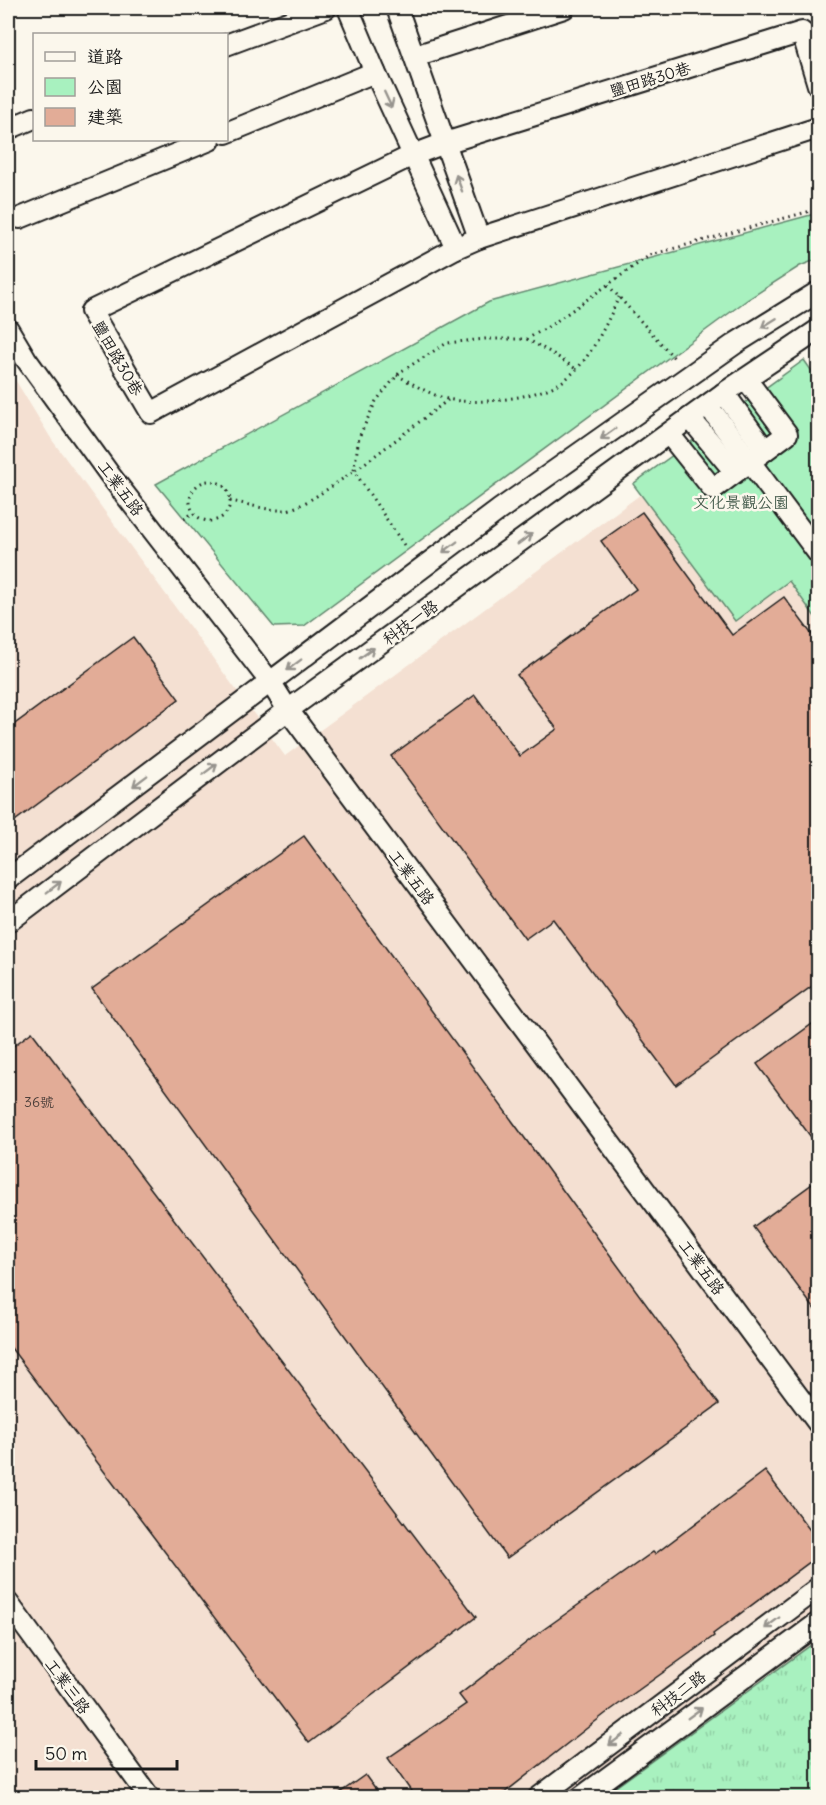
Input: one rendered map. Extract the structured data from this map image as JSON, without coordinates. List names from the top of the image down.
{
  "streets": {
    "street": [
      "鹽田路30巷",
      "工業五路",
      "科技一路",
      "工業三路",
      "科技二路"
    ]
  },
  "crossings": [
    ["工業五路", "科技一路"]
  ],
  "parks": ["文化景觀公園"],
  "house_numbers": ["36號"],
  "legend": ["道路", "公園", "建築"],
  "scale_bar": "50 m"
}
